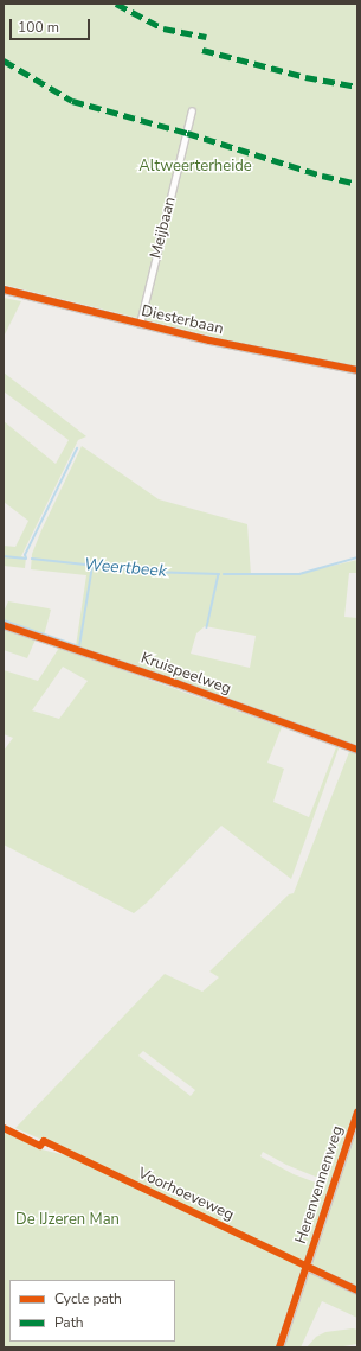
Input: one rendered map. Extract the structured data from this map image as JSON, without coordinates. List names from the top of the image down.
{
  "streets": {
    "street": [
      "Meijbaan",
      "Diesterbaan",
      "Kruispeelweg",
      "Herenvennenweg"
    ],
    "cycle path": ["Voorhoeveweg"]
  },
  "crossings": [
    ["Meijbaan", "Diesterbaan"]
  ],
  "water": ["Weertbeek"],
  "parks": ["Altweerterheide", "De IJzeren Man"],
  "legend": ["Cycle path", "Path"],
  "scale_bar": "100 m"
}
